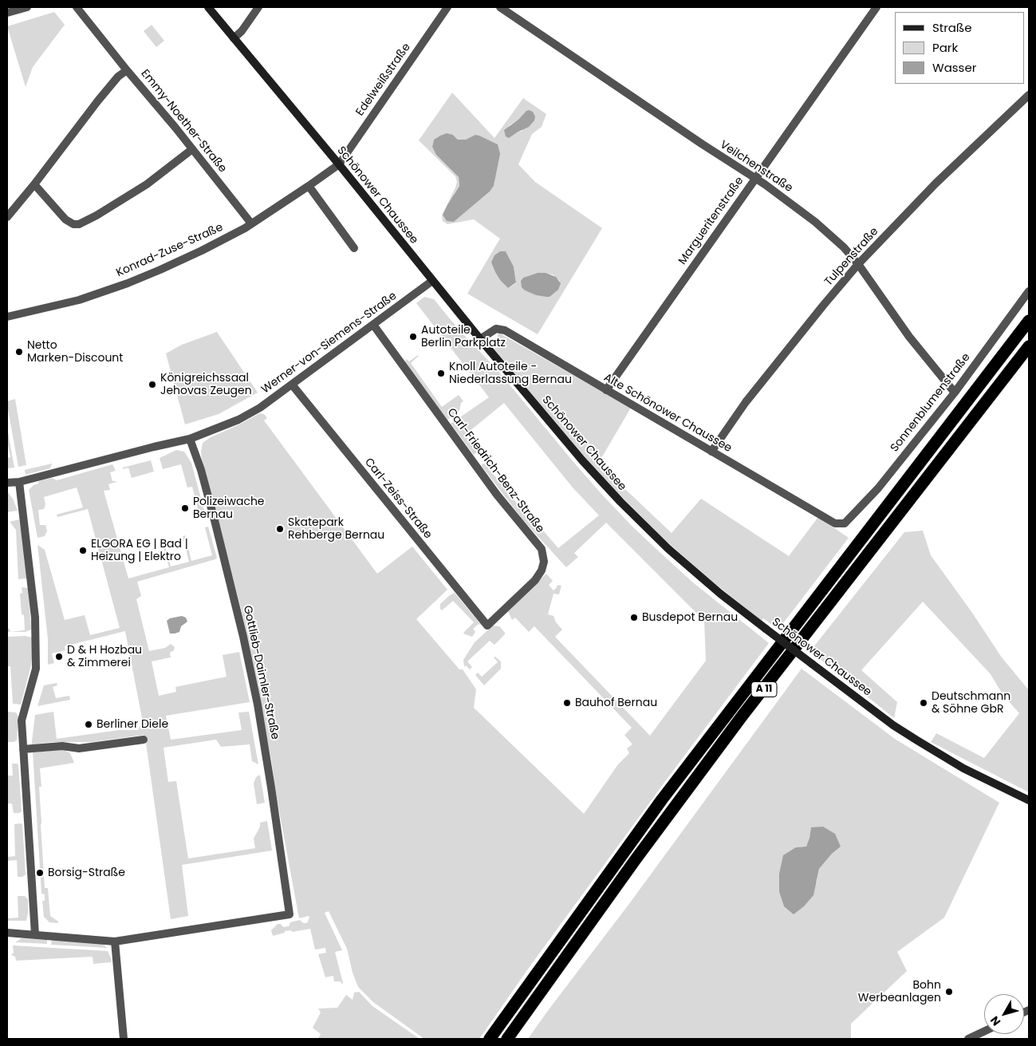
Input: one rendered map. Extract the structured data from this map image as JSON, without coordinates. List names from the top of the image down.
{
  "streets": {
    "highway": ["A 11"],
    "main road": ["Schönower Chaussee"],
    "street": [
      "Edelweißstraße",
      "Emmy-Noether-Straße",
      "Veilchenstraße",
      "Margueritenstraße",
      "Konrad-Zuse-Straße",
      "Tulpenstraße",
      "Werner-von-Siemens-Straße",
      "Sonnenblumenstraße",
      "Alte Schönower Chaussee",
      "Carl-Friedrich-Benz-Straße",
      "Carl-Zeiss-Straße",
      "Gottlieb-Daimler-Straße"
    ]
  },
  "crossings": [
    ["Edelweißstraße", "Schönower Chaussee"],
    ["Edelweißstraße", "Konrad-Zuse-Straße"],
    ["Emmy-Noether-Straße", "Konrad-Zuse-Straße"],
    ["Veilchenstraße", "Margueritenstraße"],
    ["Veilchenstraße", "Tulpenstraße"],
    ["Veilchenstraße", "Sonnenblumenstraße"],
    ["Schönower Chaussee", "Konrad-Zuse-Straße"],
    ["Schönower Chaussee", "Werner-von-Siemens-Straße"],
    ["Schönower Chaussee", "Alte Schönower Chaussee"],
    ["Margueritenstraße", "Alte Schönower Chaussee"],
    ["Tulpenstraße", "Alte Schönower Chaussee"],
    ["Werner-von-Siemens-Straße", "Carl-Friedrich-Benz-Straße"],
    ["Werner-von-Siemens-Straße", "Carl-Zeiss-Straße"],
    ["Werner-von-Siemens-Straße", "Gottlieb-Daimler-Straße"],
    ["Sonnenblumenstraße", "Alte Schönower Chaussee"],
    ["Carl-Friedrich-Benz-Straße", "Carl-Zeiss-Straße"]
  ],
  "places": [
    "Autoteile Berlin Parkplatz",
    "Netto Marken-Discount",
    "Knoll Autoteile - Niederlassung Bernau",
    "Königreichssaal Jehovas Zeugen",
    "Polizeiwache Bernau",
    "Skatepark Rehberge Bernau",
    "ELGORA EG | Bad | Heizung | Elektro",
    "Busdepot Bernau",
    "D & H Hozbau & Zimmerei",
    "Bauhof Bernau",
    "Deutschmann & Söhne GbR",
    "Berliner Diele",
    "Borsig-Straße",
    "Bohn Werbeanlagen"
  ],
  "legend": ["Straße", "Park", "Wasser"],
  "north": "bottom left"
}
